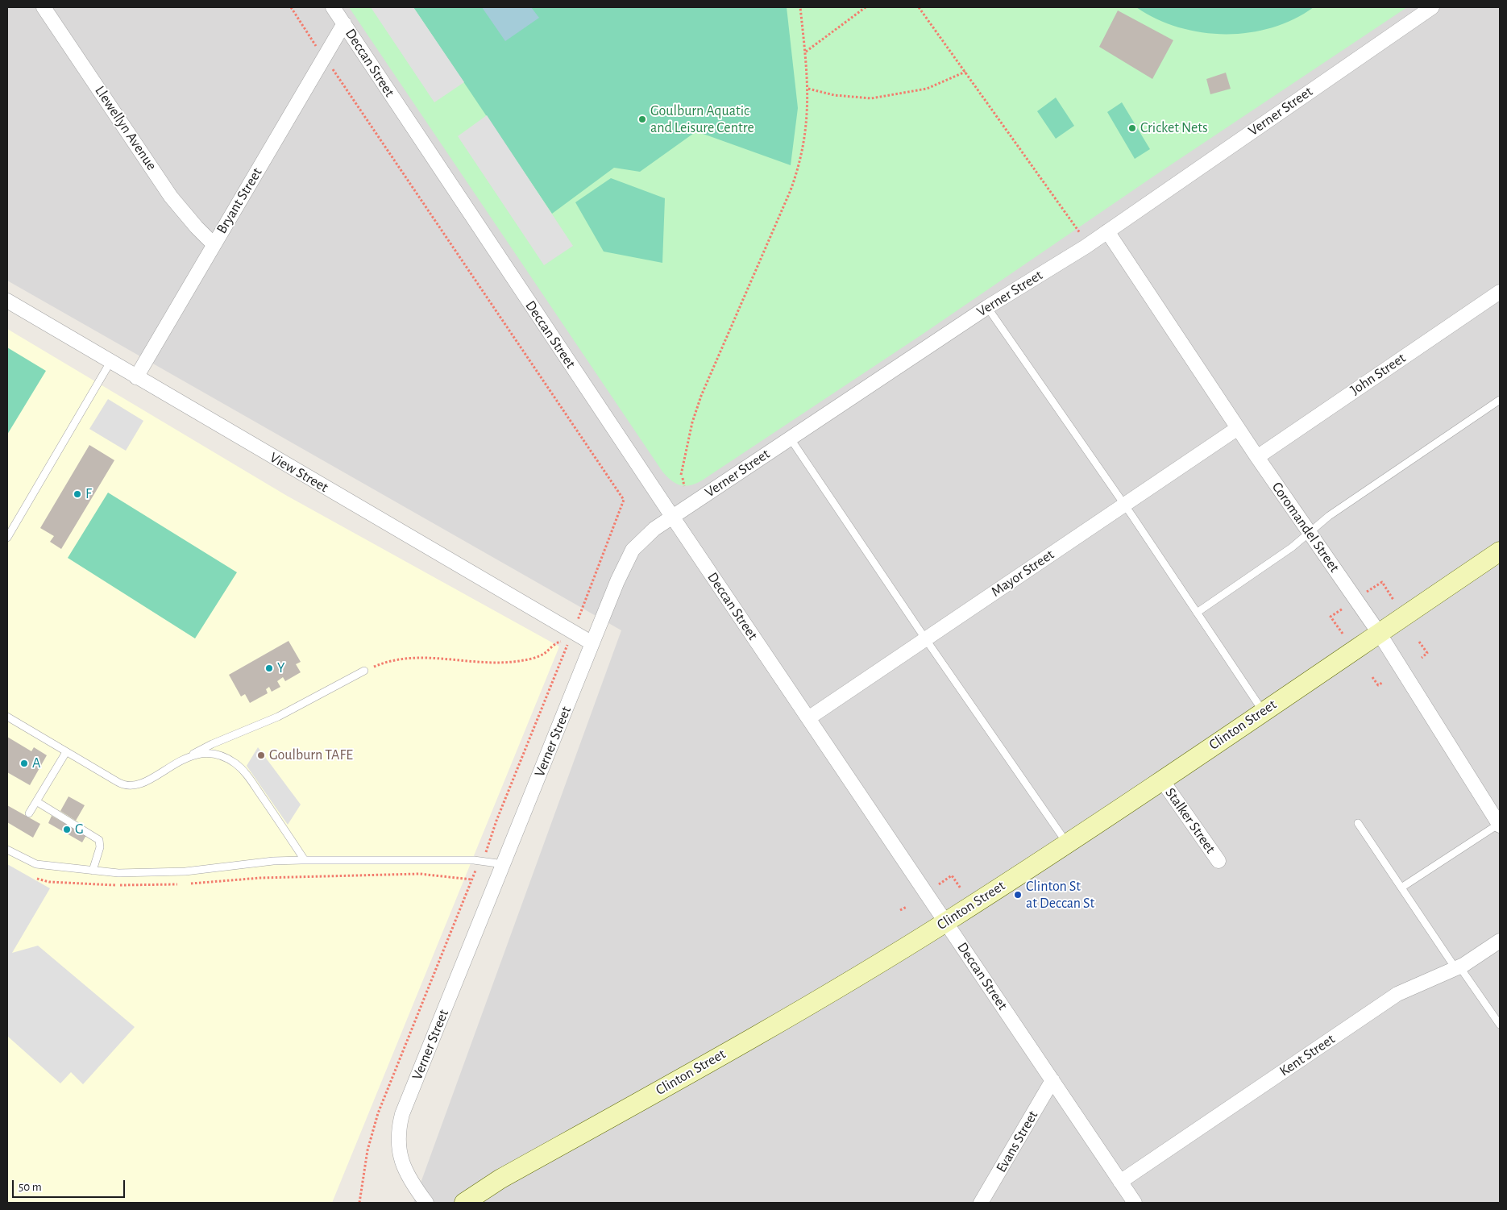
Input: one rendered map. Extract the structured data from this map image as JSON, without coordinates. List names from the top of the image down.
{
  "streets": {
    "street": [
      "Deccan Street",
      "Verner Street",
      "Llewellyn Avenue",
      "Bryant Street",
      "John Street",
      "View Street",
      "Coromandel Street",
      "Mayor Street",
      "Clinton Street",
      "Stalker Street",
      "Kent Street",
      "Evans Street"
    ]
  },
  "crossings": [
    ["Deccan Street", "Verner Street"],
    ["Deccan Street", "Bryant Street"],
    ["Deccan Street", "Mayor Street"],
    ["Deccan Street", "Clinton Street"],
    ["Deccan Street", "Kent Street"],
    ["Deccan Street", "Evans Street"],
    ["Verner Street", "View Street"],
    ["Verner Street", "Coromandel Street"],
    ["Llewellyn Avenue", "Bryant Street"],
    ["Bryant Street", "View Street"],
    ["John Street", "Coromandel Street"],
    ["Coromandel Street", "Mayor Street"],
    ["Coromandel Street", "Clinton Street"],
    ["Clinton Street", "Stalker Street"]
  ],
  "places": [
    "Goulburn Aquatic and Leisure Centre",
    "Cricket Nets",
    "F",
    "Y",
    "Goulburn TAFE",
    "A",
    "G",
    "Clinton St at Deccan St"
  ],
  "scale_bar": "50 m"
}
